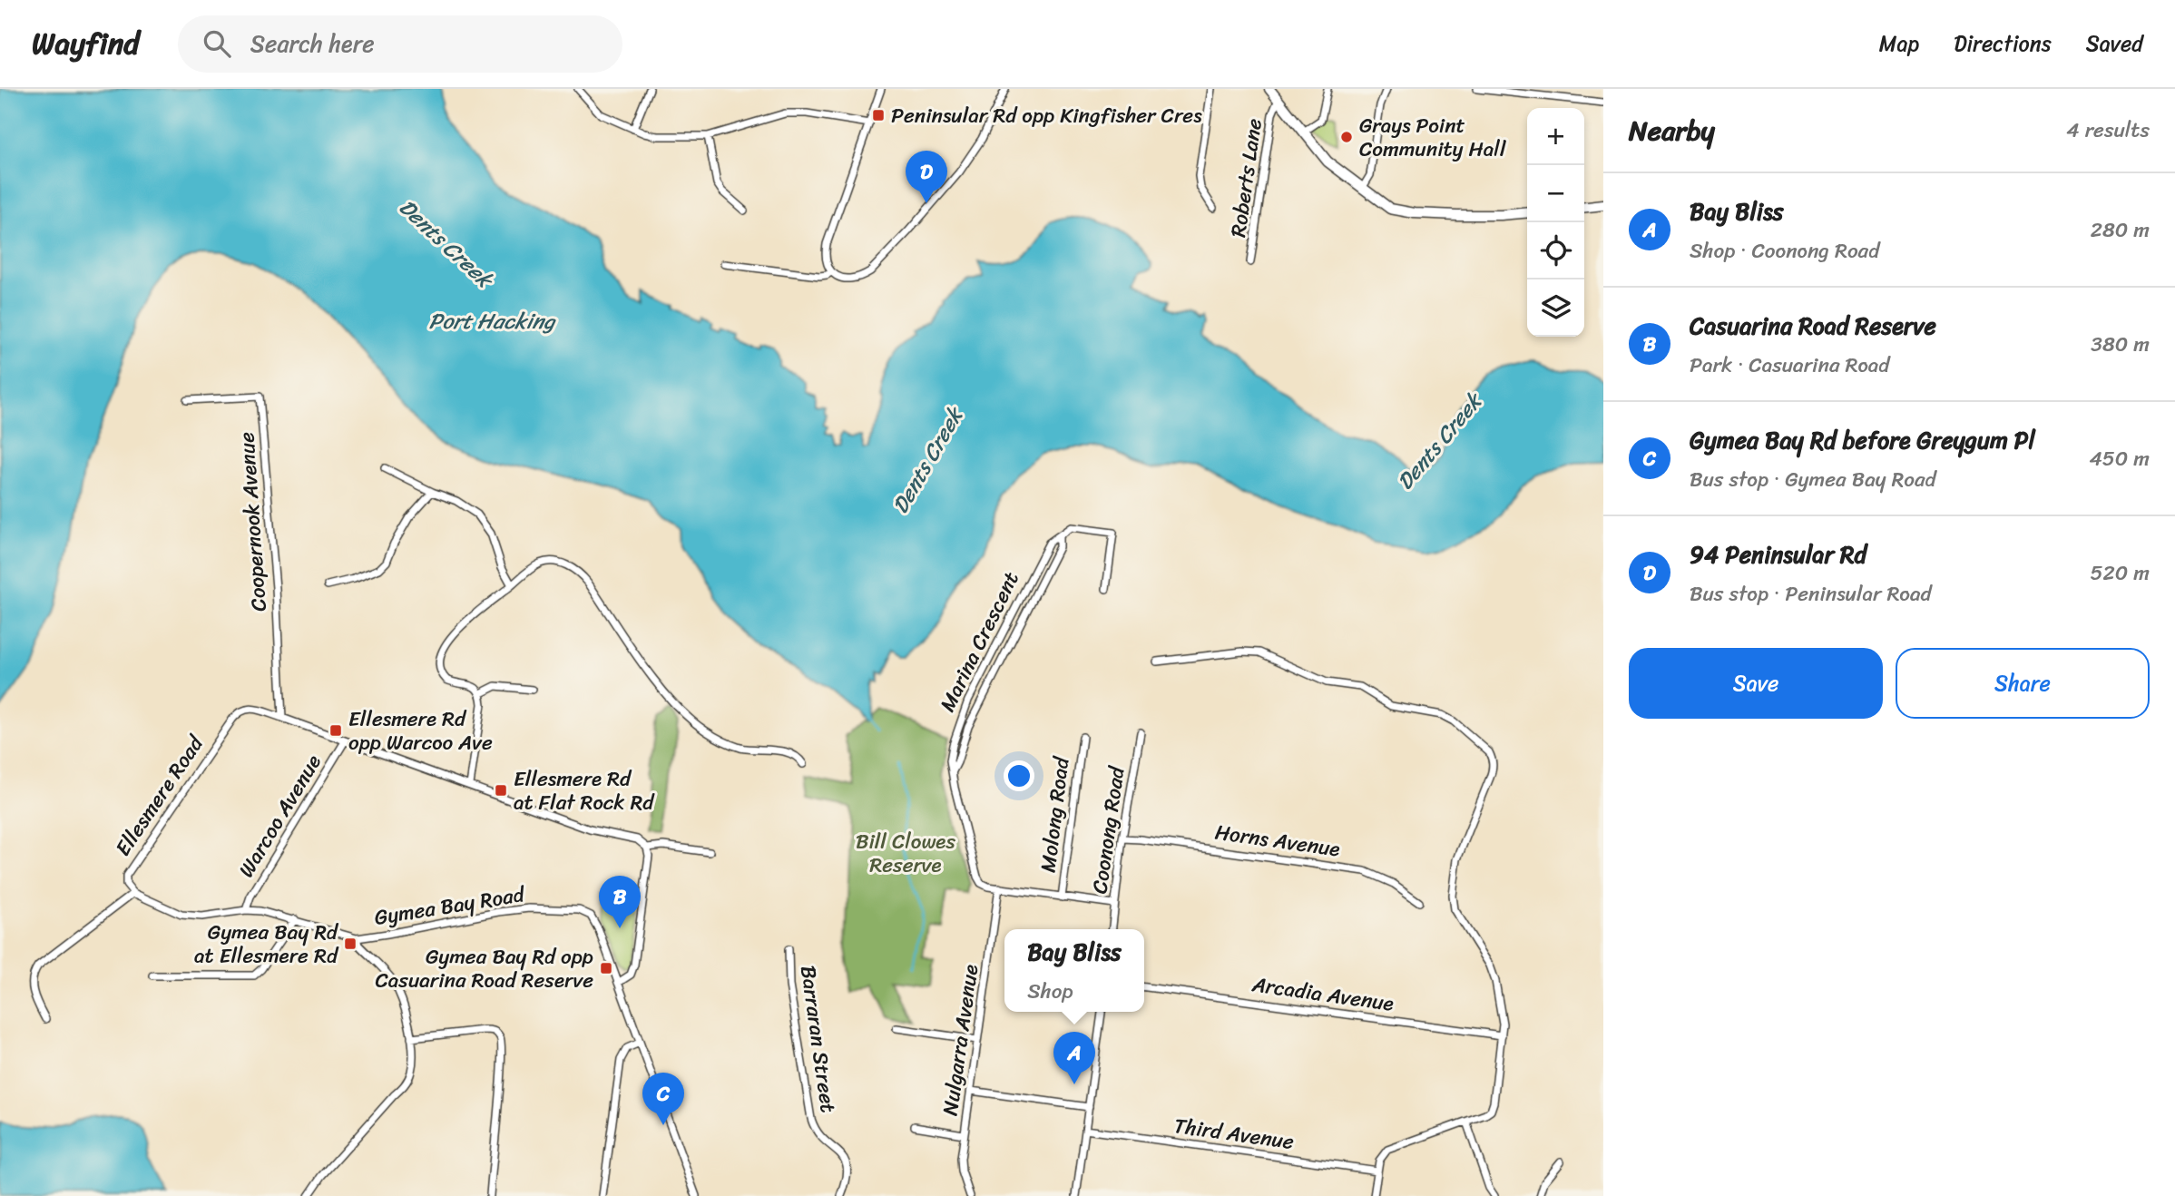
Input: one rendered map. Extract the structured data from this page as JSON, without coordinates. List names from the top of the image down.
{
  "streets": {
    "street": [
      "Roberts Lane",
      "Coopernook Avenue",
      "Marina Crescent",
      "Ellesmere Road",
      "Molong Road",
      "Warcoo Avenue",
      "Coonong Road",
      "Horns Avenue",
      "Gymea Bay Road",
      "Arcadia Avenue",
      "Barraran Street",
      "Nulgarra Avenue",
      "Third Avenue"
    ]
  },
  "crossings": [
    ["Coopernook Avenue", "Ellesmere Road"],
    ["Marina Crescent", "Molong Road"],
    ["Marina Crescent", "Coonong Road"],
    ["Marina Crescent", "Nulgarra Avenue"],
    ["Ellesmere Road", "Warcoo Avenue"],
    ["Coonong Road", "Horns Avenue"]
  ],
  "water": ["Dents Creek", "Port Hacking"],
  "parks": ["Bill Clowes Reserve"],
  "places": {
    "transit": [
      "Peninsular Rd opp Kingfisher Cres",
      "Ellesmere Rd opp Warcoo Ave",
      "Ellesmere Rd at Flat Rock Rd",
      "Gymea Bay Rd at Ellesmere Rd",
      "Gymea Bay Rd opp Casuarina Road Reserve"
    ],
    "other": ["Grays Point Community Hall"]
  },
  "page": {
    "header": "Wayfind",
    "search": "Search here",
    "nav": ["Map", "Directions", "Saved"],
    "heading": ["Nearby", "4 results"],
    "map_buttons": ["+", "−"],
    "pins": [
      "D",
      "B",
      "A",
      "C"
    ],
    "list": [
      {
        "mark": "A",
        "name": "Bay Bliss",
        "note": "Shop · Coonong Road",
        "value": "280 m"
      },
      {
        "mark": "B",
        "name": "Casuarina Road Reserve",
        "note": "Park · Casuarina Road",
        "value": "380 m"
      },
      {
        "mark": "C",
        "name": "Gymea Bay Rd before Greygum Pl",
        "note": "Bus stop · Gymea Bay Road",
        "value": "450 m"
      },
      {
        "mark": "D",
        "name": "94 Peninsular Rd",
        "note": "Bus stop · Peninsular Road",
        "value": "520 m"
      }
    ],
    "buttons": ["Save", "Share"],
    "popup": ["Bay Bliss", "Shop"]
  }
}
